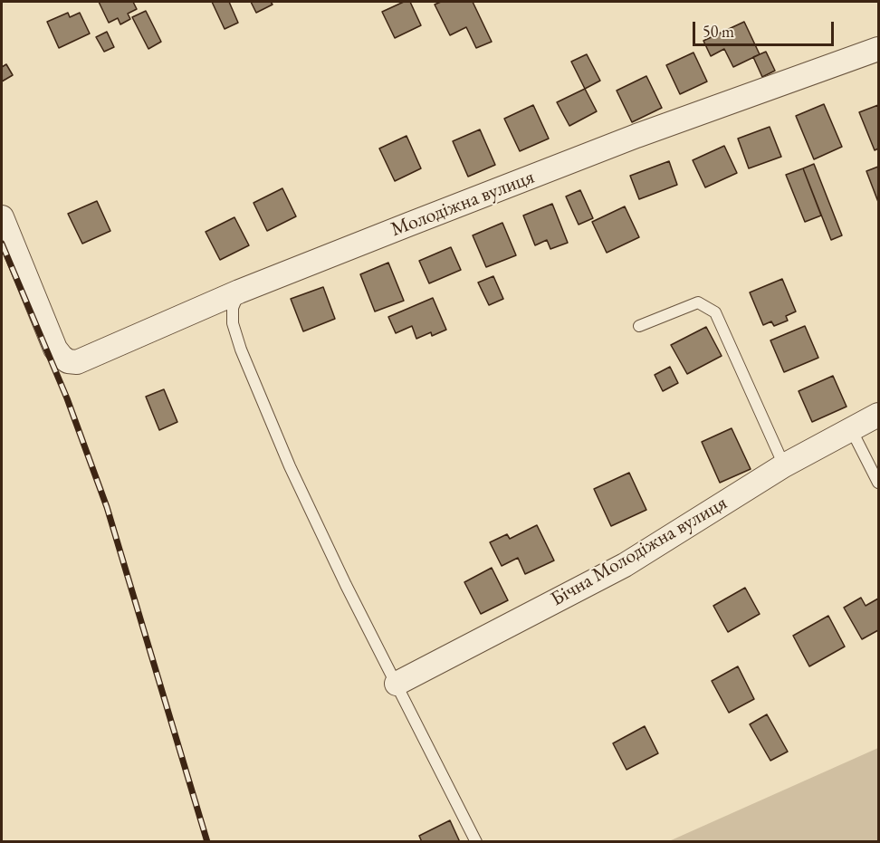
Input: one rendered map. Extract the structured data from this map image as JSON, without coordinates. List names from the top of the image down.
{
  "streets": {
    "street": ["Молодіжна вулиця", "Бічна Молодіжна вулиця"]
  },
  "scale_bar": "50 m"
}
